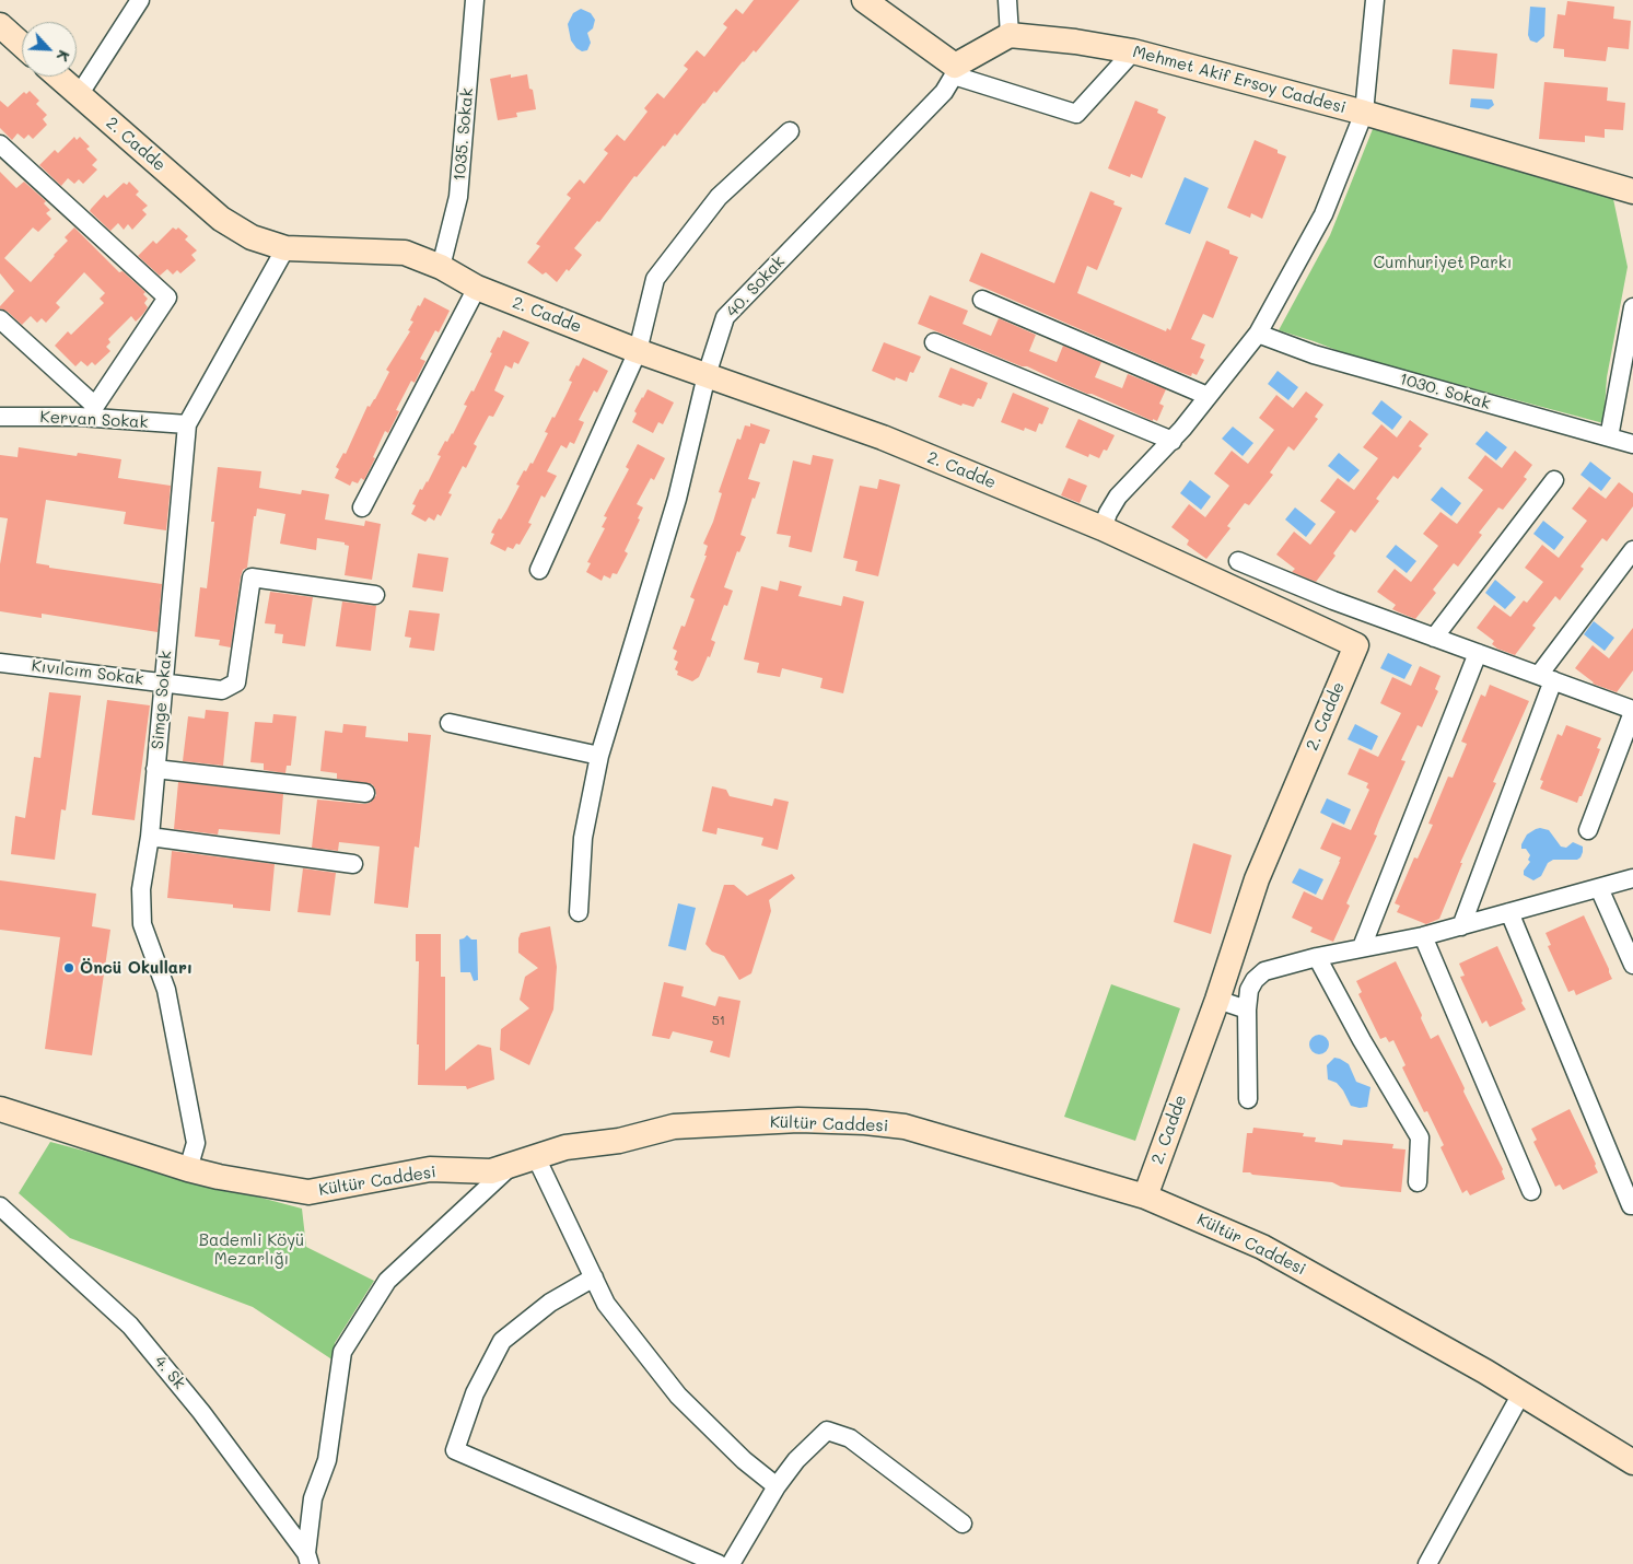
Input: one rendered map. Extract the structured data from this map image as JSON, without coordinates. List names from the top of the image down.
{
  "streets": {
    "street": [
      "Mehmet Akif Ersoy Caddesi",
      "1035. Sokak",
      "2. Cadde",
      "40. Sokak",
      "1030. Sokak",
      "Kervan Sokak",
      "Kıvılcım Sokak",
      "Simge Sokak",
      "Kültür Caddesi",
      "4. Sk"
    ]
  },
  "crossings": [
    ["1035. Sokak", "2. Cadde"],
    ["2. Cadde", "40. Sokak"],
    ["2. Cadde", "Simge Sokak"],
    ["2. Cadde", "Kültür Caddesi"],
    ["Kervan Sokak", "Simge Sokak"],
    ["Kıvılcım Sokak", "Simge Sokak"],
    ["Simge Sokak", "Kültür Caddesi"]
  ],
  "parks": ["Cumhuriyet Parkı", "Bademli Köyü Mezarlığı"],
  "places": ["Öncü Okulları"],
  "house_numbers": ["51"],
  "north": "bottom right"
}
